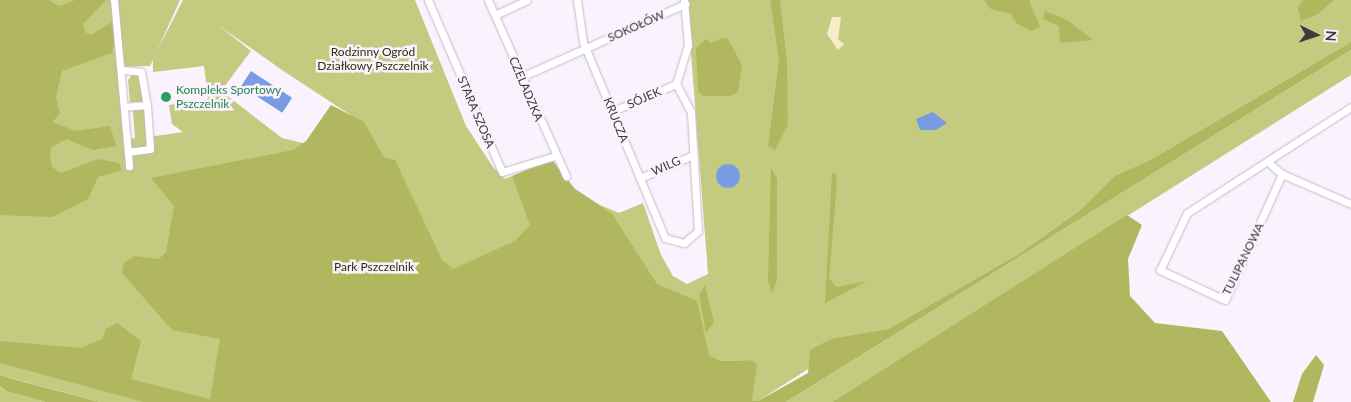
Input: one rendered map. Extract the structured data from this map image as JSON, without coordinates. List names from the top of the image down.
{
  "streets": {
    "street": [
      "SOKOŁÓW",
      "CZELADZKA",
      "SÓJEK",
      "STARA SZOSA",
      "KRUCZA",
      "WILG",
      "TULIPANOWA"
    ]
  },
  "crossings": [
    ["SOKOŁÓW", "CZELADZKA"],
    ["SOKOŁÓW", "KRUCZA"],
    ["CZELADZKA", "STARA SZOSA"],
    ["SÓJEK", "KRUCZA"],
    ["KRUCZA", "WILG"]
  ],
  "parks": ["Rodzinny Ogród Działkowy Pszczelnik", "Park Pszczelnik"],
  "places": ["Kompleks Sportowy Pszczelnik"],
  "north": "right"
}
